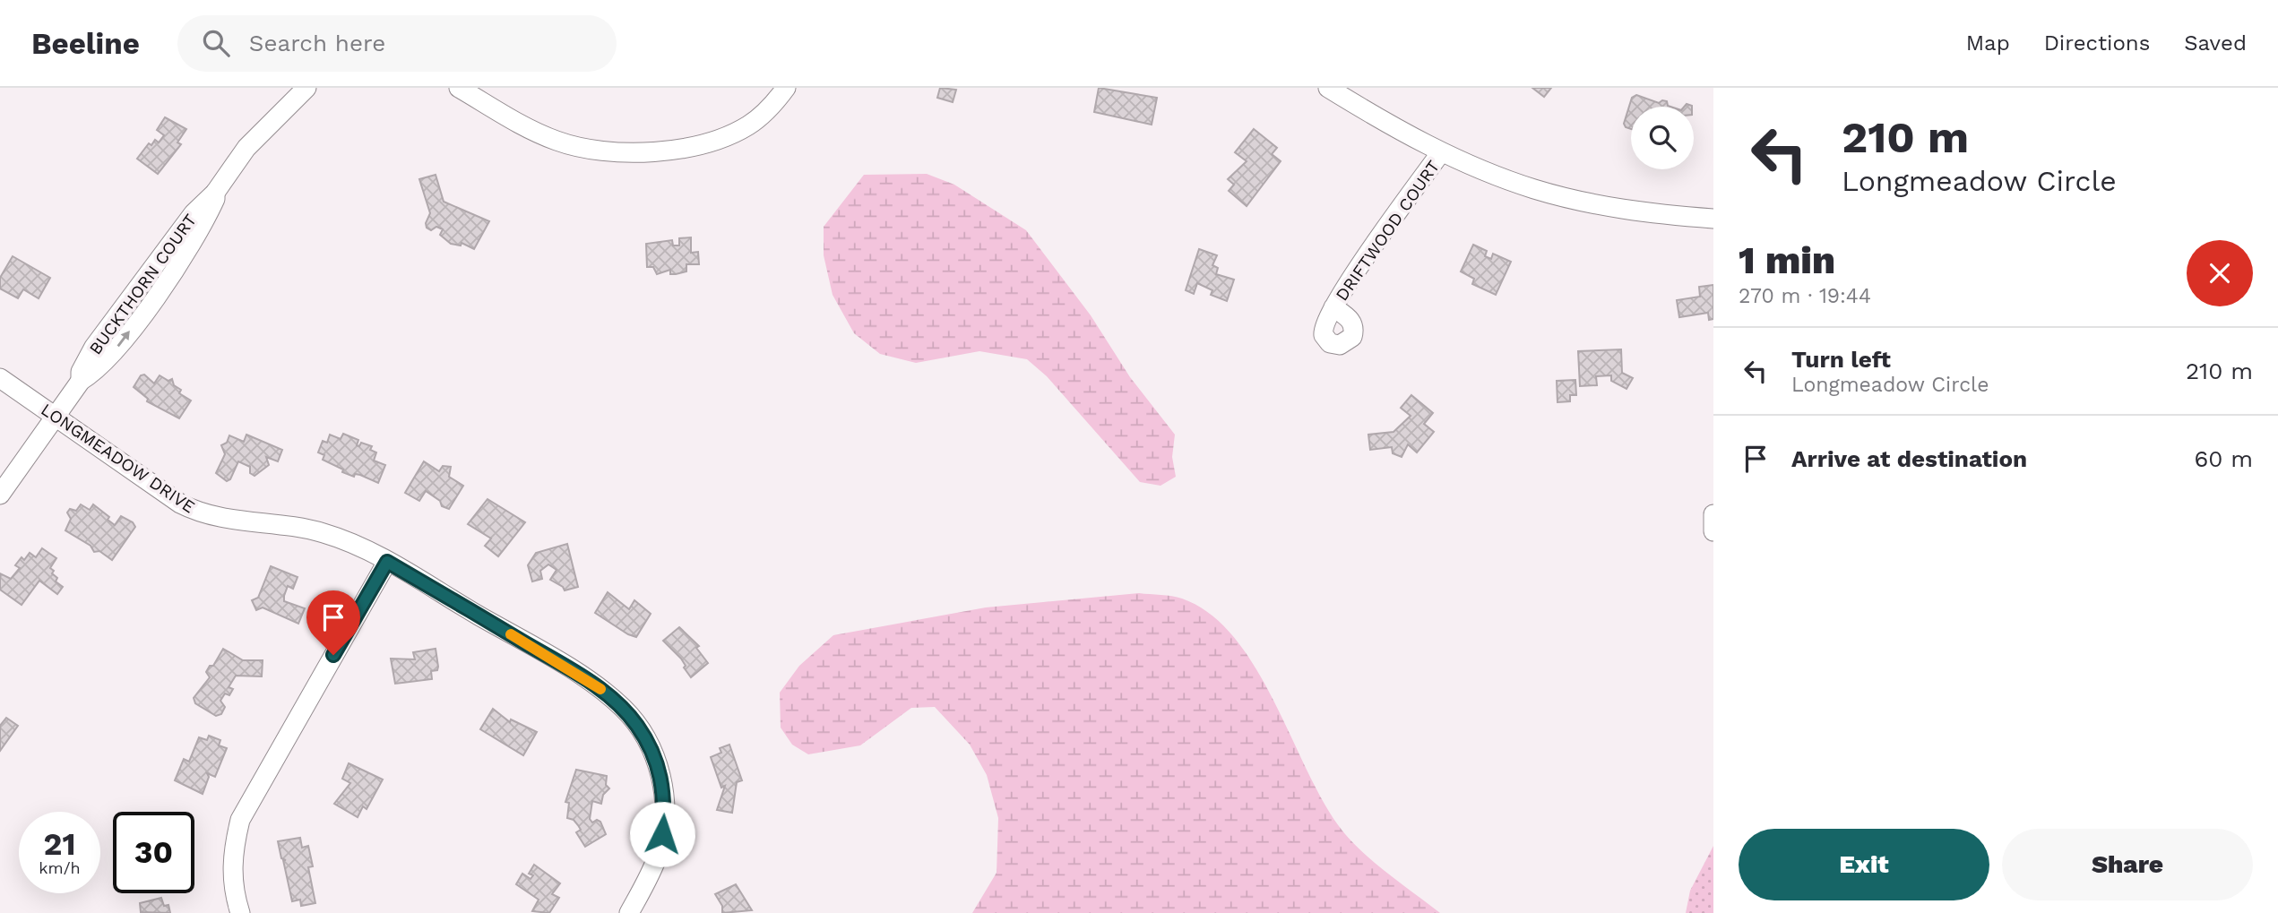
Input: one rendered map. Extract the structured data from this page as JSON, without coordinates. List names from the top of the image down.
{
  "streets": {
    "street": ["DRIFTWOOD COURT", "BUCKTHORN COURT", "LONGMEADOW DRIVE"]
  },
  "crossings": [
    ["BUCKTHORN COURT", "LONGMEADOW DRIVE"]
  ],
  "page": {
    "header": "Beeline",
    "search": "Search here",
    "nav": ["Map", "Directions", "Saved"],
    "turn": ["210 m", "Longmeadow Circle"],
    "heading": ["1 min", "270 m · 19:44"],
    "list": [
      {
        "name": "Turn left",
        "note": "Longmeadow Circle",
        "value": "210 m"
      },
      {
        "name": "Arrive at destination",
        "value": "60 m"
      }
    ],
    "speed": "21 km/h",
    "limit": "30",
    "buttons": ["Exit", "Share"]
  }
}
